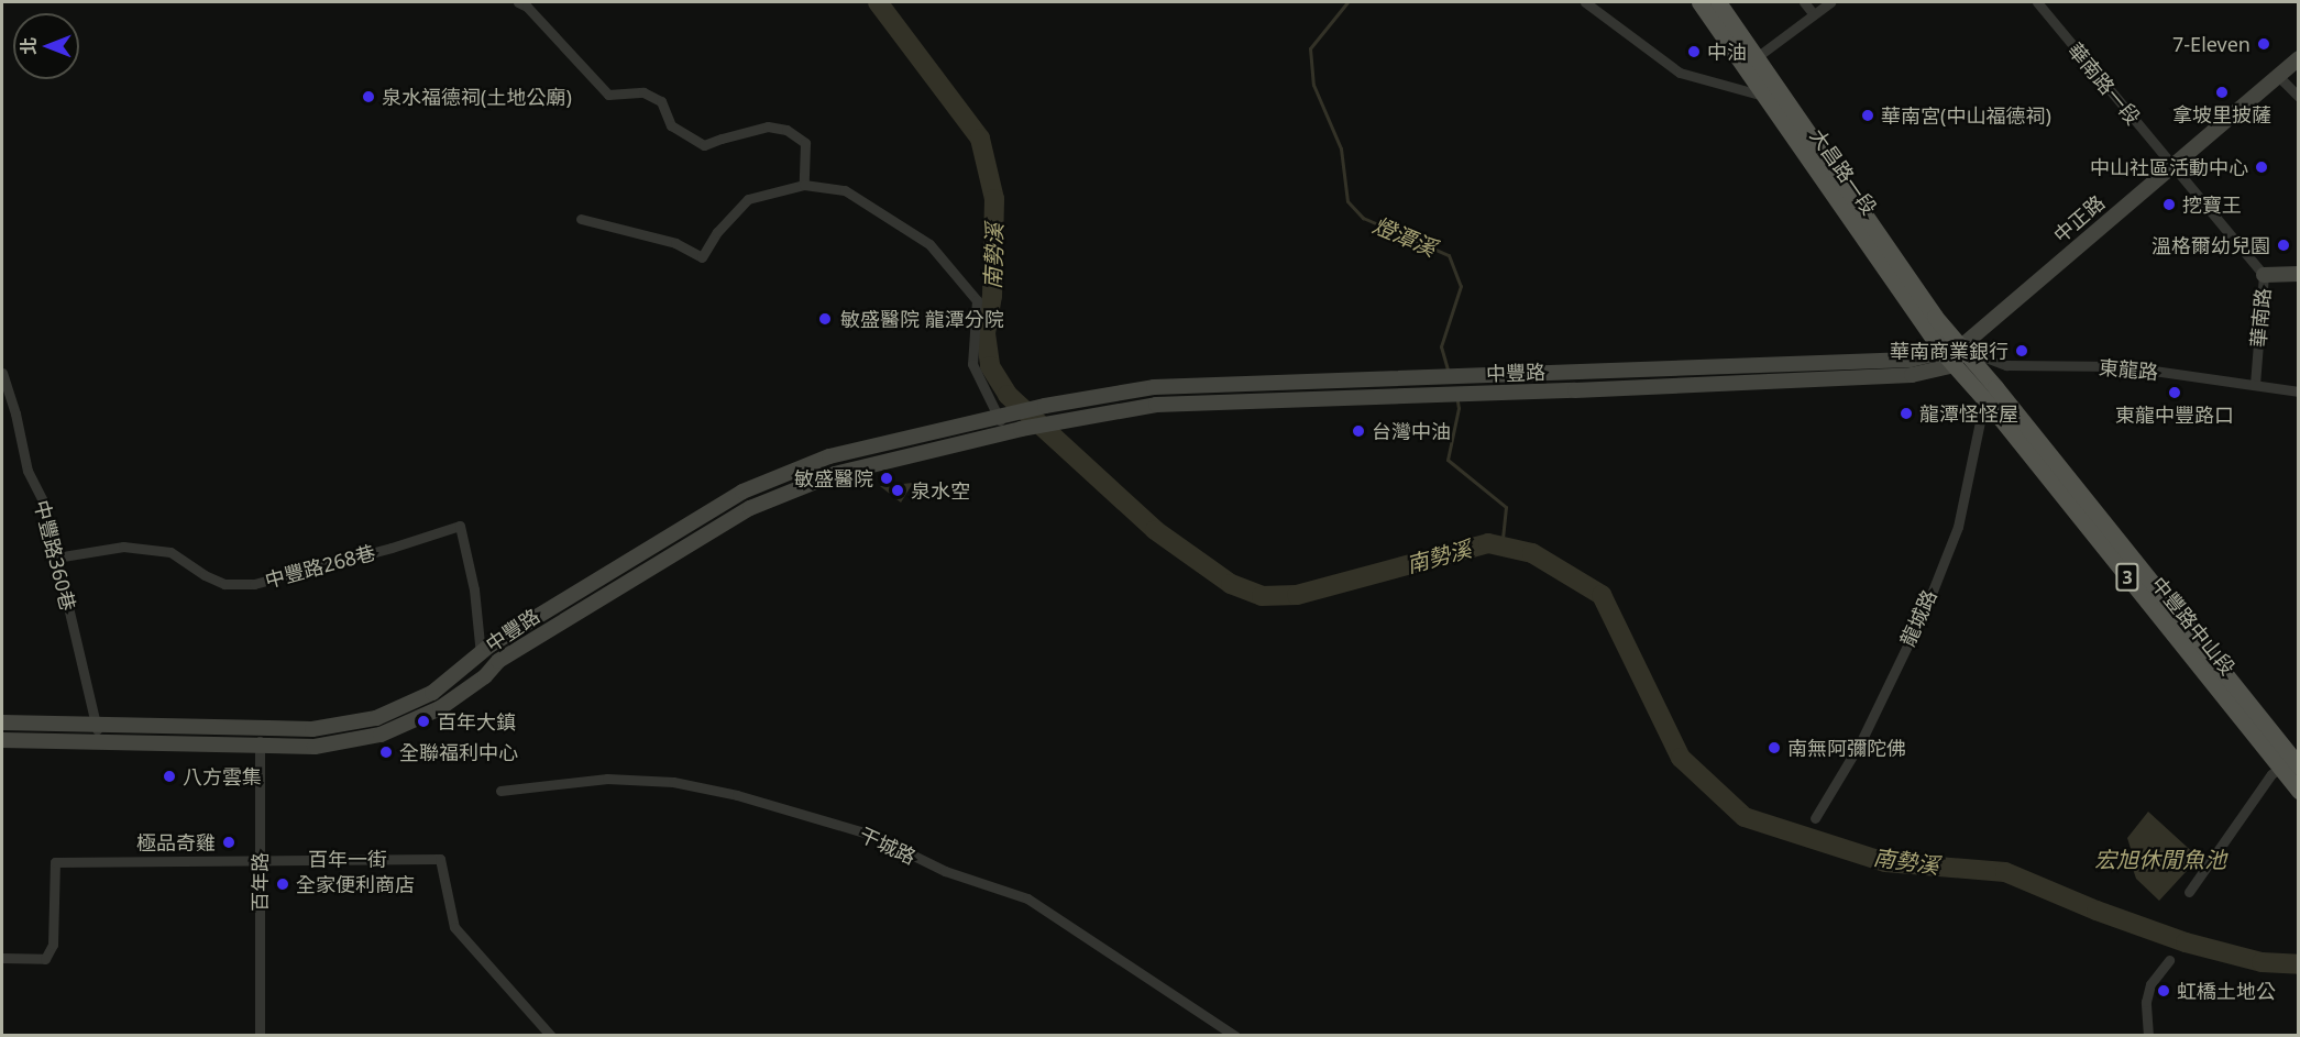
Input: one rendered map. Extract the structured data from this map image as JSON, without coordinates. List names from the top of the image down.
{
  "streets": {
    "main road": [
      "大昌路一段",
      "中正路",
      "中豐路",
      "3",
      "中豐路中山段"
    ],
    "street": [
      "華南路一段",
      "華南路",
      "東龍路",
      "中豐路360巷",
      "中豐路268巷",
      "龍城路",
      "干城路",
      "百年一街",
      "百年路"
    ]
  },
  "crossings": [
    ["華南路一段", "中正路"],
    ["華南路一段", "華南路"],
    ["大昌路一段", "中正路"],
    ["大昌路一段", "東龍路"],
    ["大昌路一段", "中豐路"],
    ["大昌路一段", "中豐路中山段"],
    ["中正路", "華南路"],
    ["中正路", "東龍路"],
    ["中正路", "中豐路中山段"],
    ["華南路", "東龍路"],
    ["東龍路", "中豐路中山段"],
    ["中豐路", "中豐路360巷"],
    ["中豐路", "中豐路268巷"],
    ["中豐路", "中豐路中山段"],
    ["中豐路", "百年路"],
    ["中豐路360巷", "中豐路268巷"],
    ["龍城路", "中豐路中山段"],
    ["百年一街", "百年路"]
  ],
  "water": ["燈潭溪", "南勢溪", "宏旭休閒魚池"],
  "places": [
    "7-Eleven",
    "中油",
    "拿坡里披薩",
    "泉水福德祠(土地公廟)",
    "華南宮(中山福德祠)",
    "中山社區活動中心",
    "挖寶王",
    "溫格爾幼兒園",
    "敏盛醫院 龍潭分院",
    "華南商業銀行",
    "東龍中豐路口",
    "龍潭怪怪屋",
    "台灣中油",
    "敏盛醫院",
    "泉水空",
    "百年大鎮",
    "南無阿彌陀佛",
    "全聯福利中心",
    "八方雲集",
    "極品奇雞",
    "全家便利商店",
    "虹橋土地公"
  ],
  "north": "left"
}
